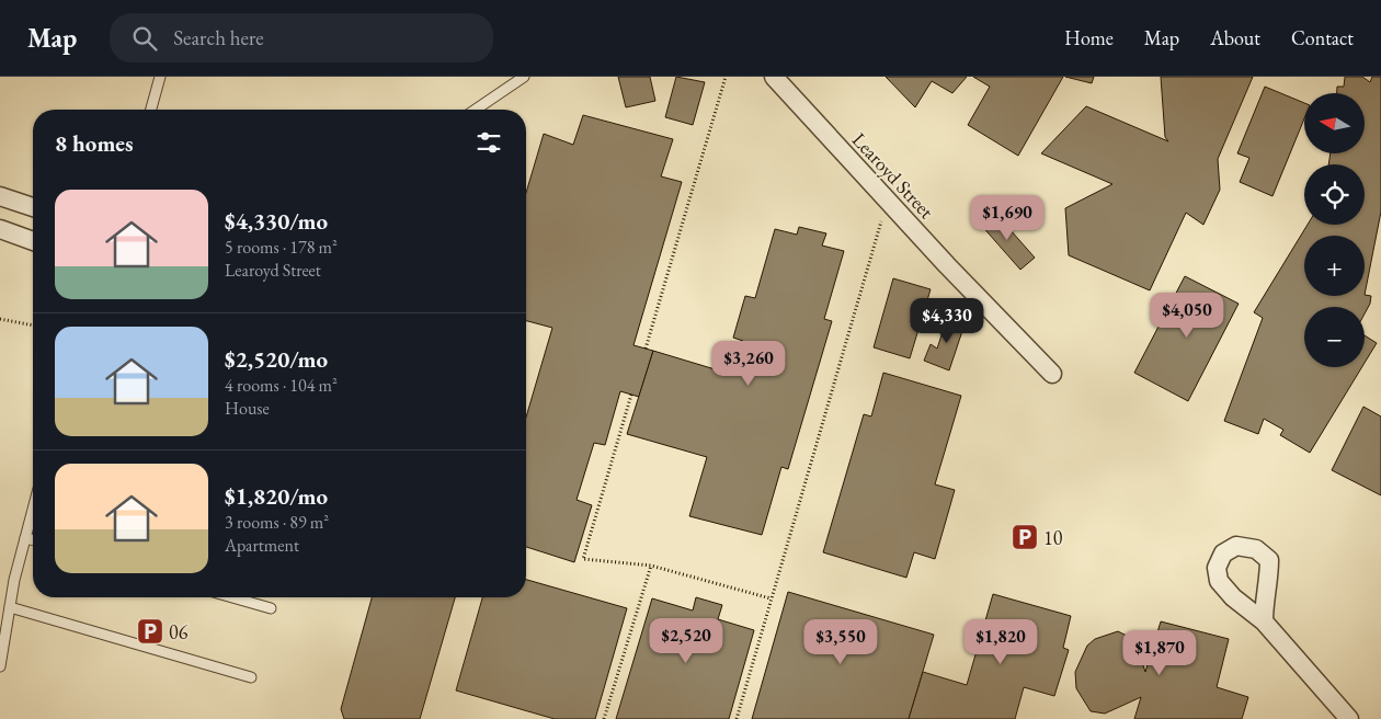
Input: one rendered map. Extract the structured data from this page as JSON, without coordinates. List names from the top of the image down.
{
  "streets": {
    "street": ["Learoyd Street"]
  },
  "places": {
    "parking": ["10", "06"]
  },
  "north": "left",
  "page": {
    "header": "Map",
    "search": "Search here",
    "nav": [
      "Home",
      "Map",
      "About",
      "Contact"
    ],
    "map_buttons": ["+", "−"],
    "heading": "8 homes",
    "list": [
      {
        "name": "$4,330/mo",
        "note": "5 rooms · 178 m² · Learoyd Street"
      },
      {
        "name": "$2,520/mo",
        "note": "4 rooms · 104 m² · House"
      },
      {
        "name": "$1,820/mo",
        "note": "3 rooms · 89 m² · Apartment"
      }
    ],
    "price": [
      "$1,690",
      "$4,050",
      "$4,330",
      "$3,260",
      "$2,520",
      "$3,550",
      "$1,820",
      "$1,870"
    ]
  }
}
